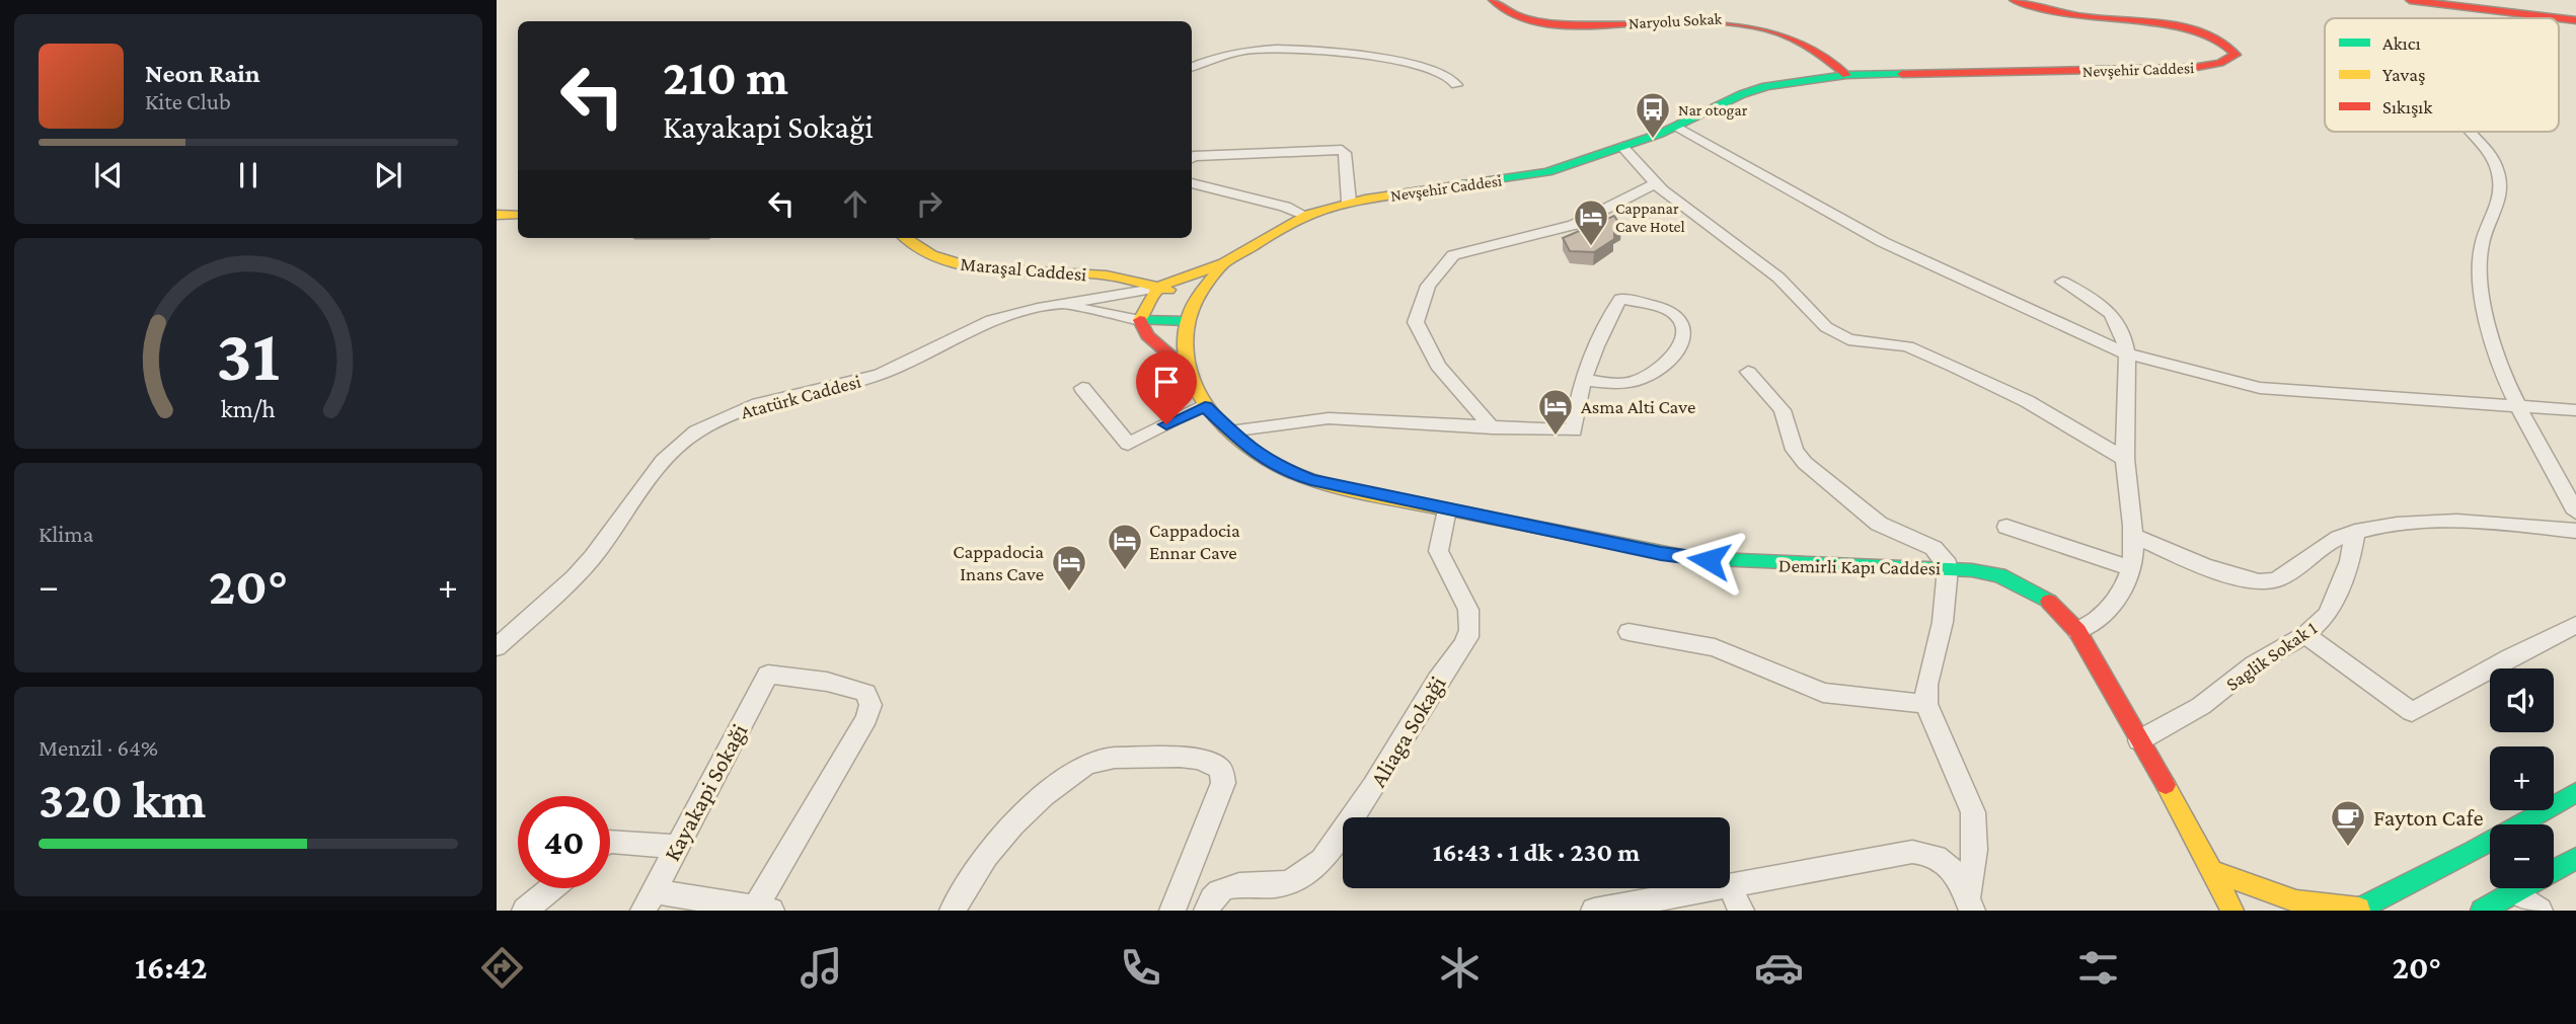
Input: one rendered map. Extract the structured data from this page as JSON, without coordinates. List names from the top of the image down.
{
  "streets": {
    "main road": [
      "Naryolu Sokak",
      "Nevşehir Caddesi",
      "Maraşal Caddesi",
      "Demirli Kapı Caddesi"
    ],
    "street": [
      "Atatürk Caddesi",
      "Saglik Sokak 1",
      "Aliaga Sokaği",
      "Kayakapi Sokaği"
    ]
  },
  "crossings": [
    ["Naryolu Sokak", "Nevşehir Caddesi"],
    ["Nevşehir Caddesi", "Maraşal Caddesi"],
    ["Nevşehir Caddesi", "Atatürk Caddesi"],
    ["Nevşehir Caddesi", "Demirli Kapı Caddesi"],
    ["Maraşal Caddesi", "Atatürk Caddesi"],
    ["Atatürk Caddesi", "Demirli Kapı Caddesi"],
    ["Demirli Kapı Caddesi", "Saglik Sokak 1"],
    ["Demirli Kapı Caddesi", "Aliaga Sokaği"]
  ],
  "places": {
    "bus stop": ["Nar otogar"],
    "hotel": [
      "Cappanar Cave Hotel",
      "Asma Alti Cave",
      "Cappadocia Ennar Cave",
      "Cappadocia Inans Cave"
    ],
    "cafe": ["Fayton Cafe"]
  },
  "legend": ["Akıcı", "Yavaş", "Sıkışık"],
  "page": {
    "turn": ["210 m", "Kayakapi Sokaği"],
    "song": ["Neon Rain", "Kite Club"],
    "tile": [
      "Klima",
      ["Menzil · 64%", "320 km"]
    ],
    "heat": ["−", "20°", "+"],
    "map_buttons": ["+", "−"],
    "limit": "40",
    "trip": "16:43 · 1 dk · 230 m",
    "tabs": ["16:42", "20°"],
    "gauge": ["31", "km/h"]
  }
}
